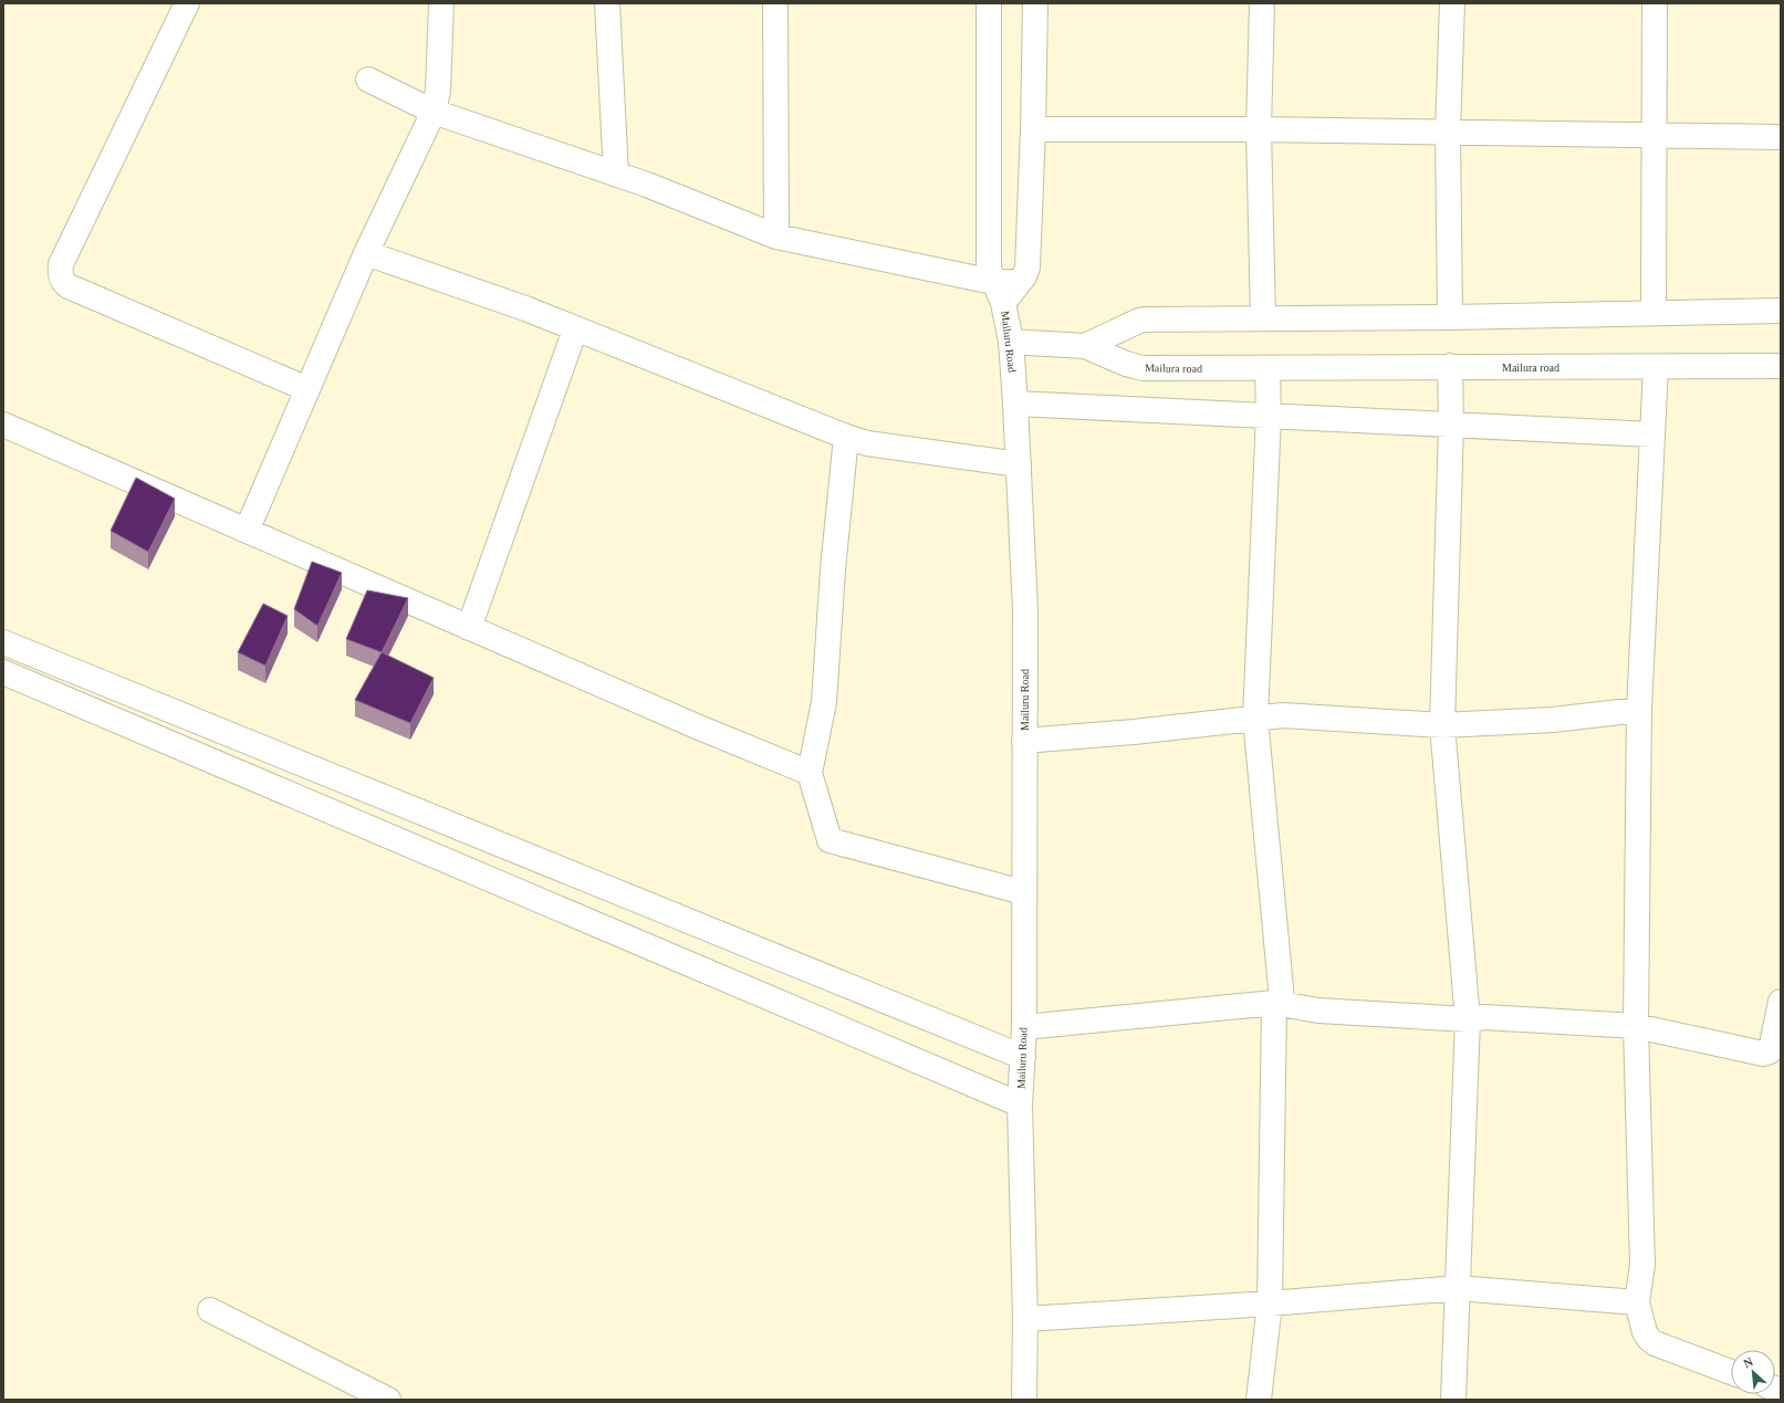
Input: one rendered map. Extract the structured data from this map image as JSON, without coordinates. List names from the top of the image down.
{
  "streets": {
    "street": ["Mailuru Road", "Mailura road"]
  },
  "north": "top left"
}
